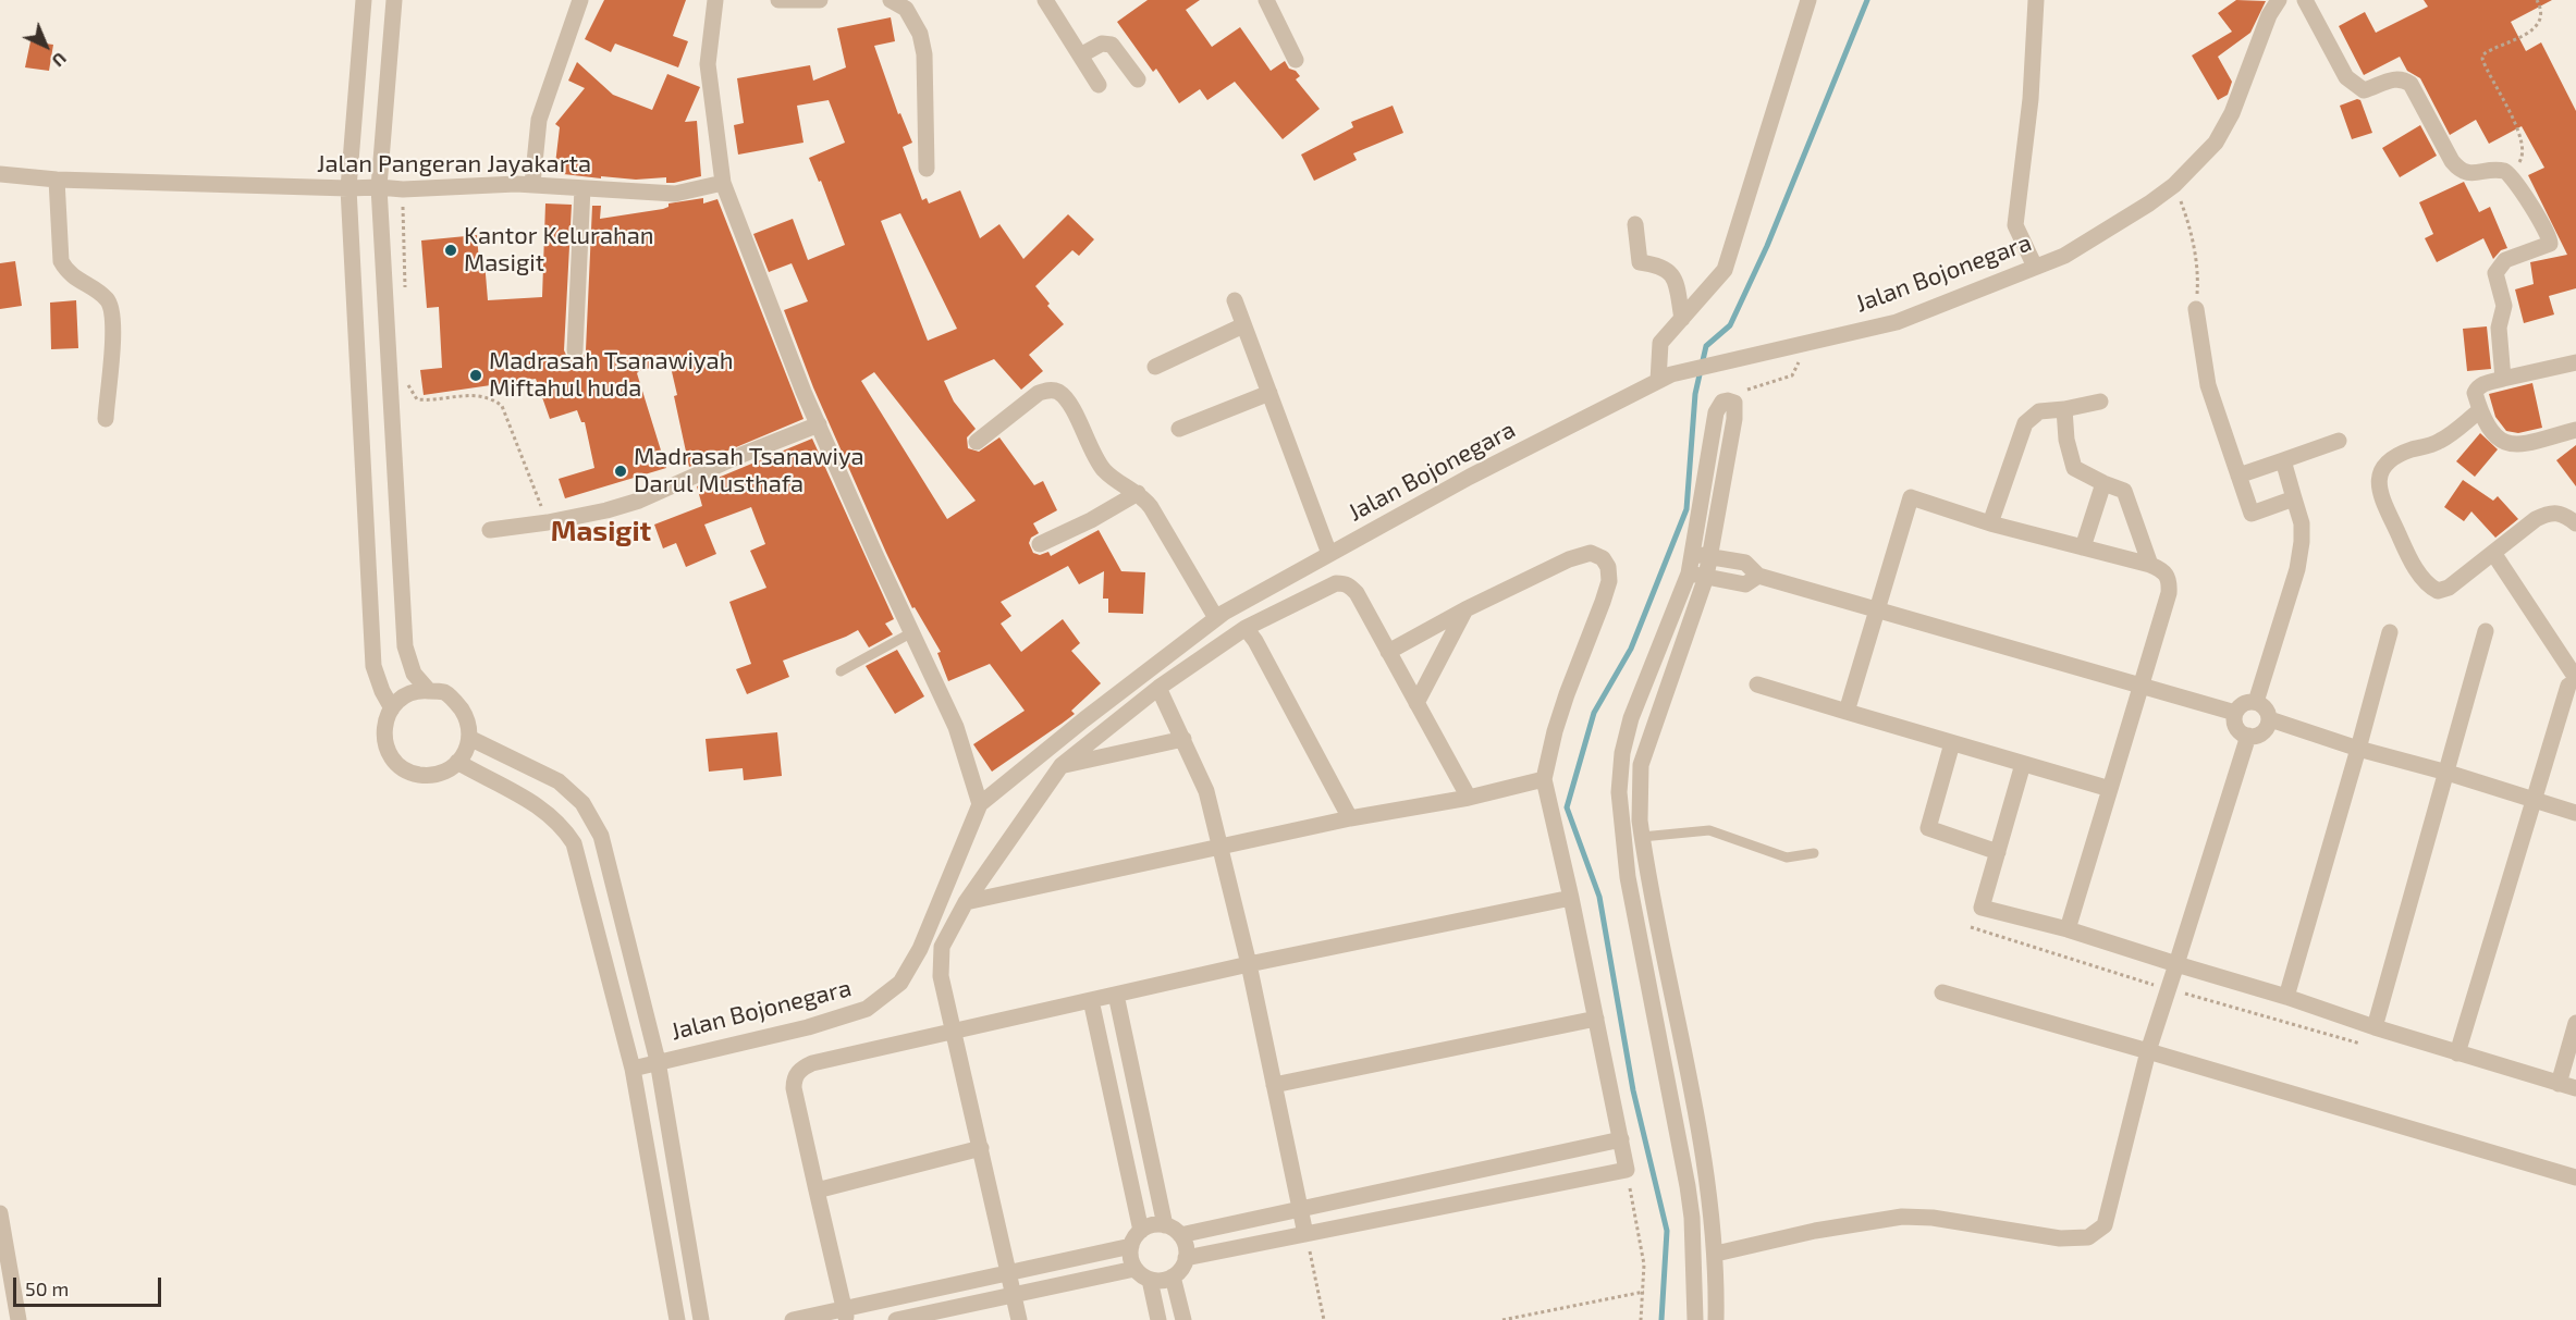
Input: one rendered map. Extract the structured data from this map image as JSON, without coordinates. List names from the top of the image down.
{
  "streets": {
    "street": ["Jalan Pangeran Jayakarta", "Jalan Bojonegara"]
  },
  "districts": ["Masigit"],
  "places": ["Kantor Kelurahan Masigit", "Madrasah Tsanawiyah Miftahul huda", "Madrasah Tsanawiya Darul Musthafa"],
  "scale_bar": "50 m",
  "north": "bottom right"
}
